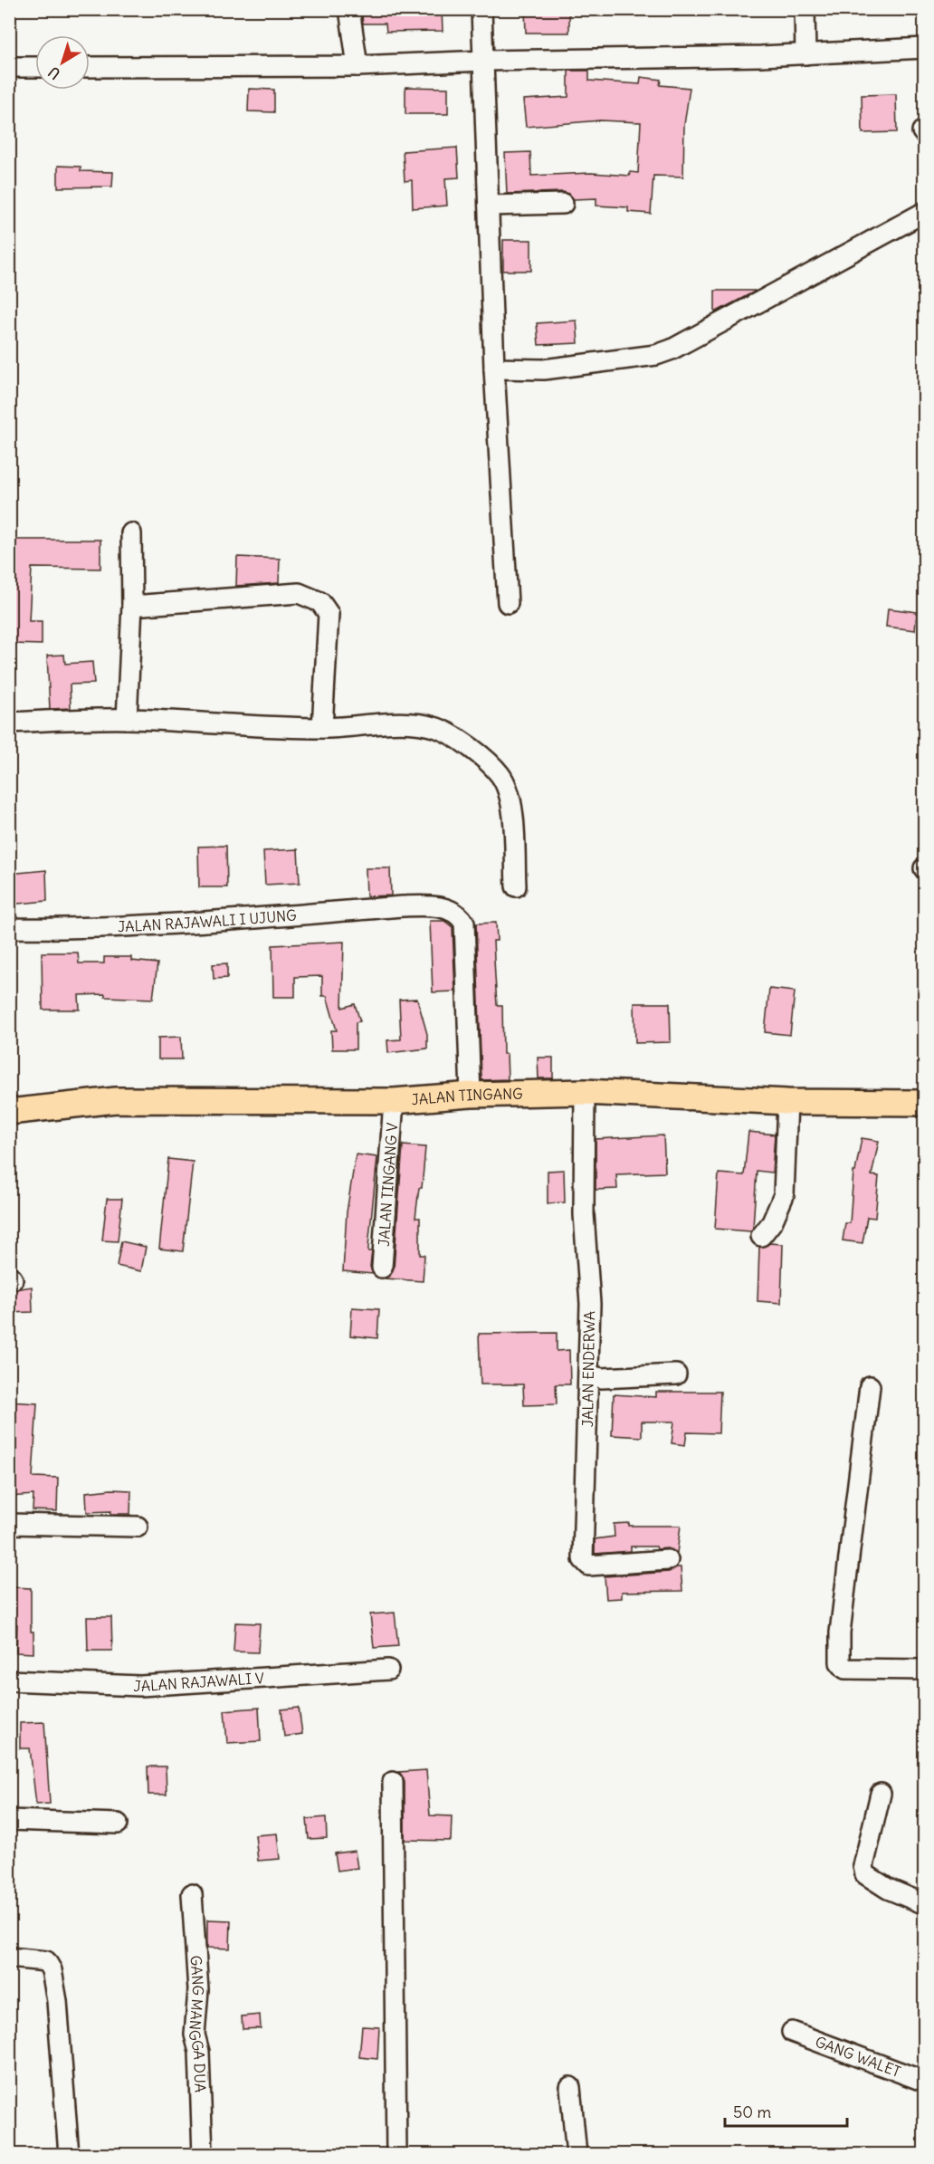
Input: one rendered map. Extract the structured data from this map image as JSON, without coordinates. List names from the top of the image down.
{
  "streets": {
    "main road": ["JALAN TINGANG"],
    "street": [
      "JALAN RAJAWALI I UJUNG",
      "JALAN TINGANG V",
      "JALAN ENDERWA",
      "JALAN RAJAWALI V",
      "GANG MANGGA DUA",
      "GANG WALET"
    ]
  },
  "crossings": [
    ["JALAN RAJAWALI I UJUNG", "JALAN TINGANG"],
    ["JALAN TINGANG", "JALAN TINGANG V"],
    ["JALAN TINGANG", "JALAN ENDERWA"]
  ],
  "scale_bar": "50 m",
  "north": "bottom left"
}
